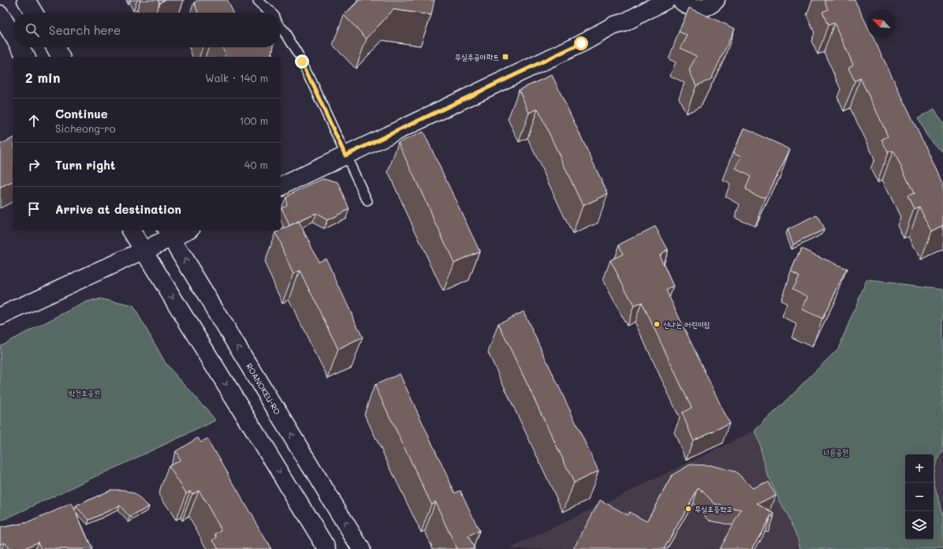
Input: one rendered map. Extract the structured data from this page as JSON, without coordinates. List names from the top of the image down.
{
  "streets": {
    "street": ["ROANOKEU-RO"]
  },
  "parks": ["박건호공원", "너름공원"],
  "places": {
    "transit": ["무실주공아파트"],
    "other": ["신나는 어린이집", "무실초등학교"]
  },
  "north": "top left",
  "page": {
    "search": "Search here",
    "heading": ["2 min", "Walk · 140 m"],
    "list": [
      ["Continue", "Sicheong-ro", "100 m"],
      ["Turn right", "40 m"],
      "Arrive at destination"
    ],
    "map_buttons": ["+", "−"]
  }
}
